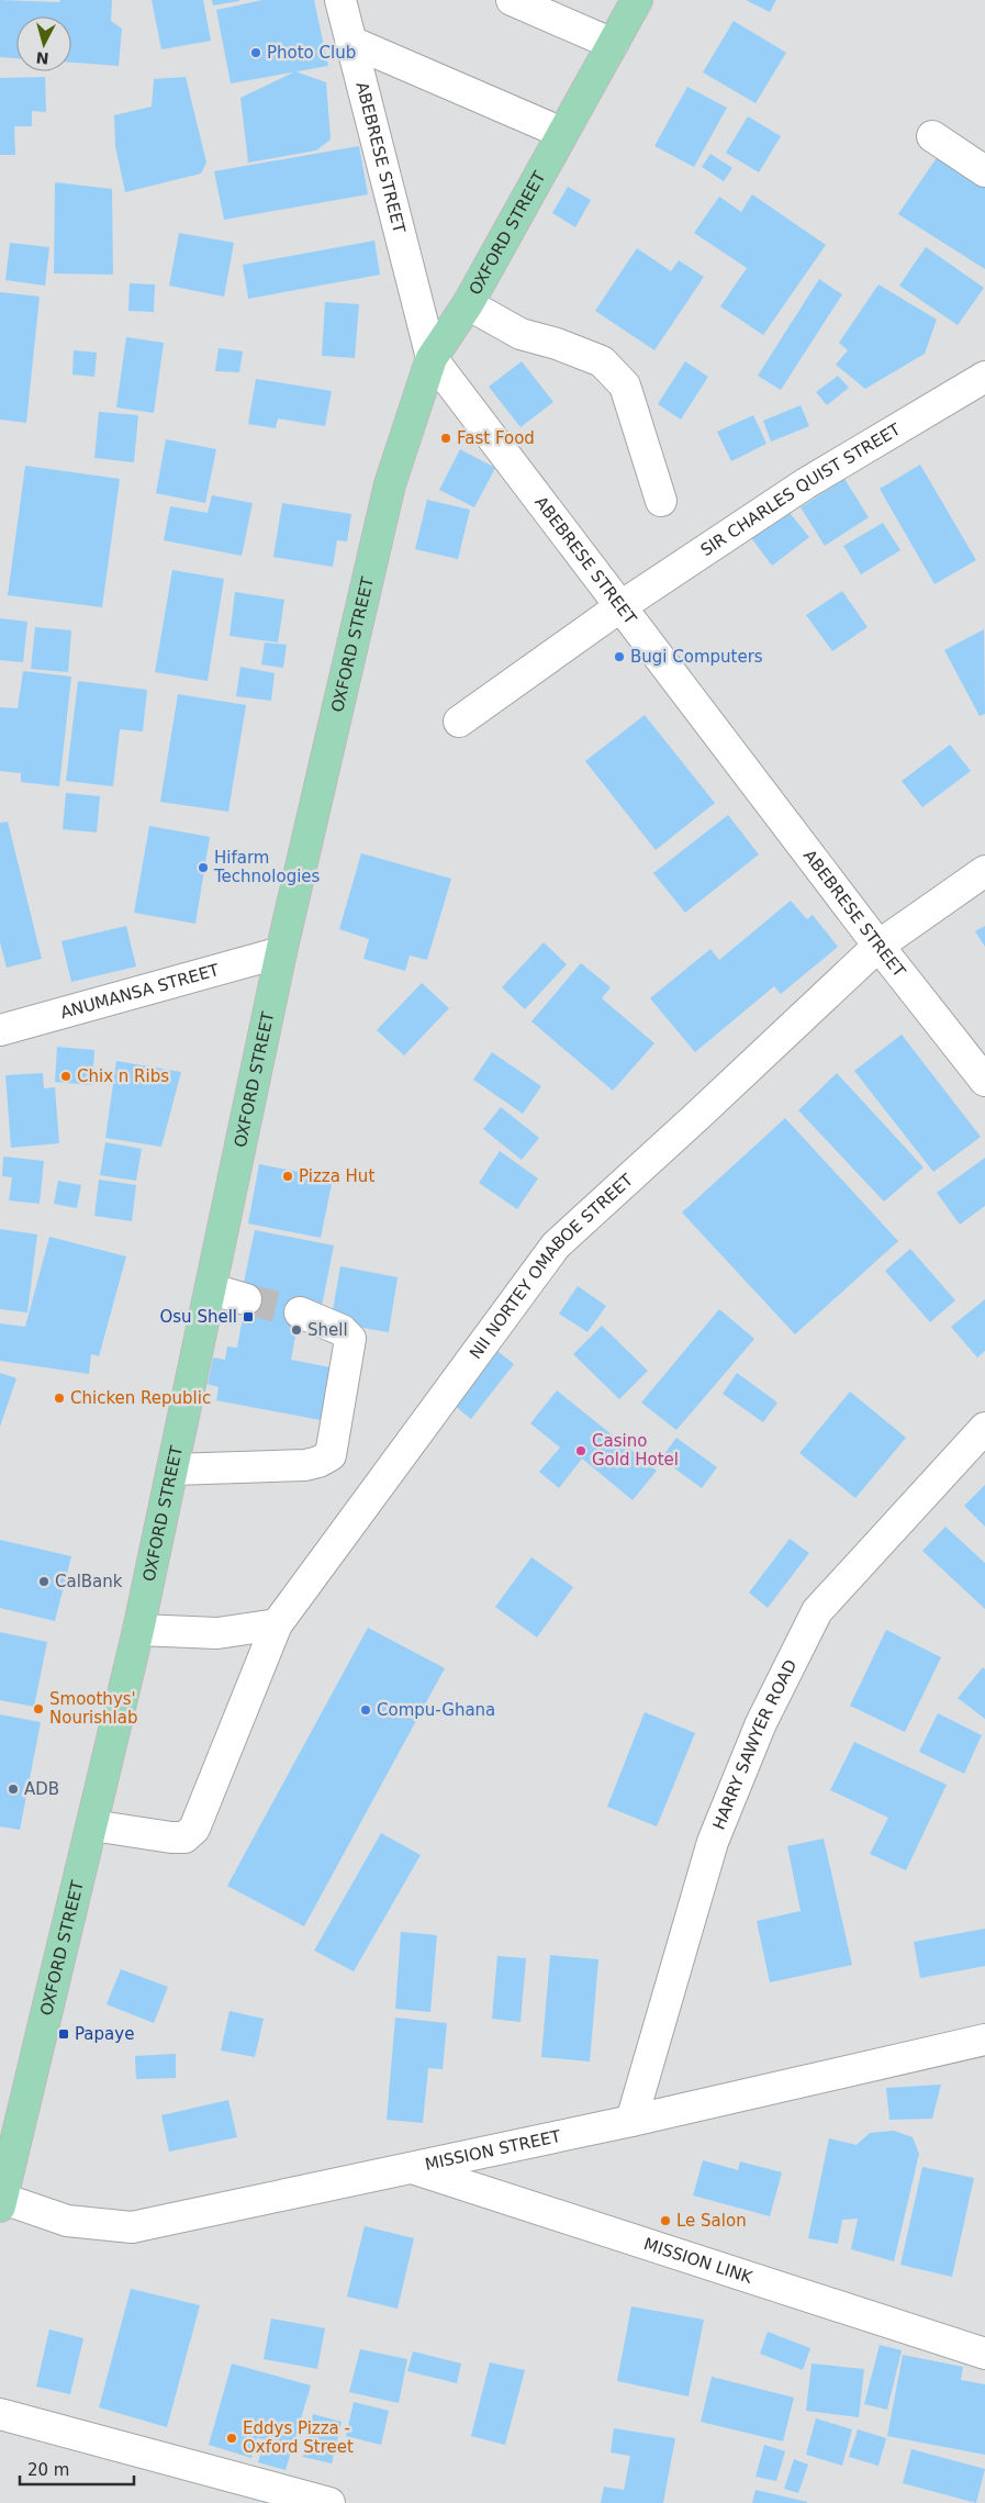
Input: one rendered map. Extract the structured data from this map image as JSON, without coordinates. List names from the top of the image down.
{
  "streets": {
    "main road": ["OXFORD STREET"],
    "street": [
      "ABEBRESE STREET",
      "SIR CHARLES QUIST STREET",
      "ANUMANSA STREET",
      "NII NORTEY OMABOE STREET",
      "HARRY SAWYER ROAD",
      "MISSION STREET",
      "MISSION LINK"
    ]
  },
  "crossings": [
    ["ABEBRESE STREET", "OXFORD STREET"],
    ["ABEBRESE STREET", "SIR CHARLES QUIST STREET"],
    ["ABEBRESE STREET", "NII NORTEY OMABOE STREET"],
    ["OXFORD STREET", "ANUMANSA STREET"],
    ["OXFORD STREET", "NII NORTEY OMABOE STREET"],
    ["OXFORD STREET", "MISSION STREET"],
    ["HARRY SAWYER ROAD", "MISSION STREET"],
    ["MISSION STREET", "MISSION LINK"]
  ],
  "places": {
    "other": [
      "Photo Club",
      "Fast Food",
      "Bugi Computers",
      "Hifarm Technologies",
      "Chix n Ribs",
      "Pizza Hut",
      "Shell",
      "Chicken Republic",
      "Casino Gold Hotel",
      "CalBank",
      "Smoothys' Nourishlab",
      "Compu-Ghana",
      "ADB",
      "Le Salon",
      "Eddys Pizza - Oxford Street"
    ],
    "transit": ["Osu Shell", "Papaye"]
  },
  "scale_bar": "20 m",
  "north": "bottom"
}
